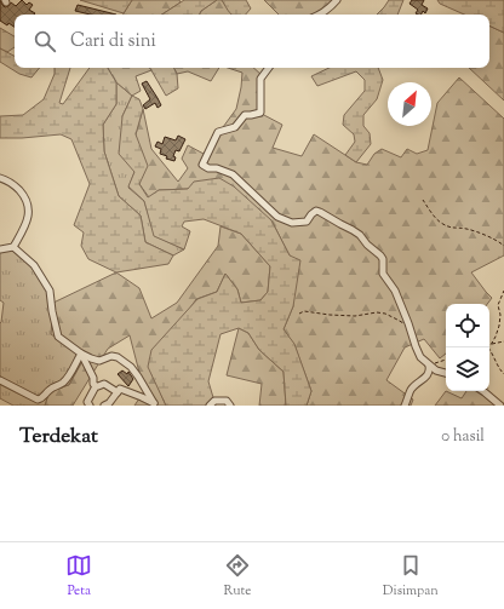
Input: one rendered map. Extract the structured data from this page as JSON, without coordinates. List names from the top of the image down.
{
  "north": "top right",
  "page": {
    "search": "Cari di sini",
    "heading": ["Terdekat", "0 hasil"],
    "nav": ["Peta", "Rute", "Disimpan"]
  }
}
